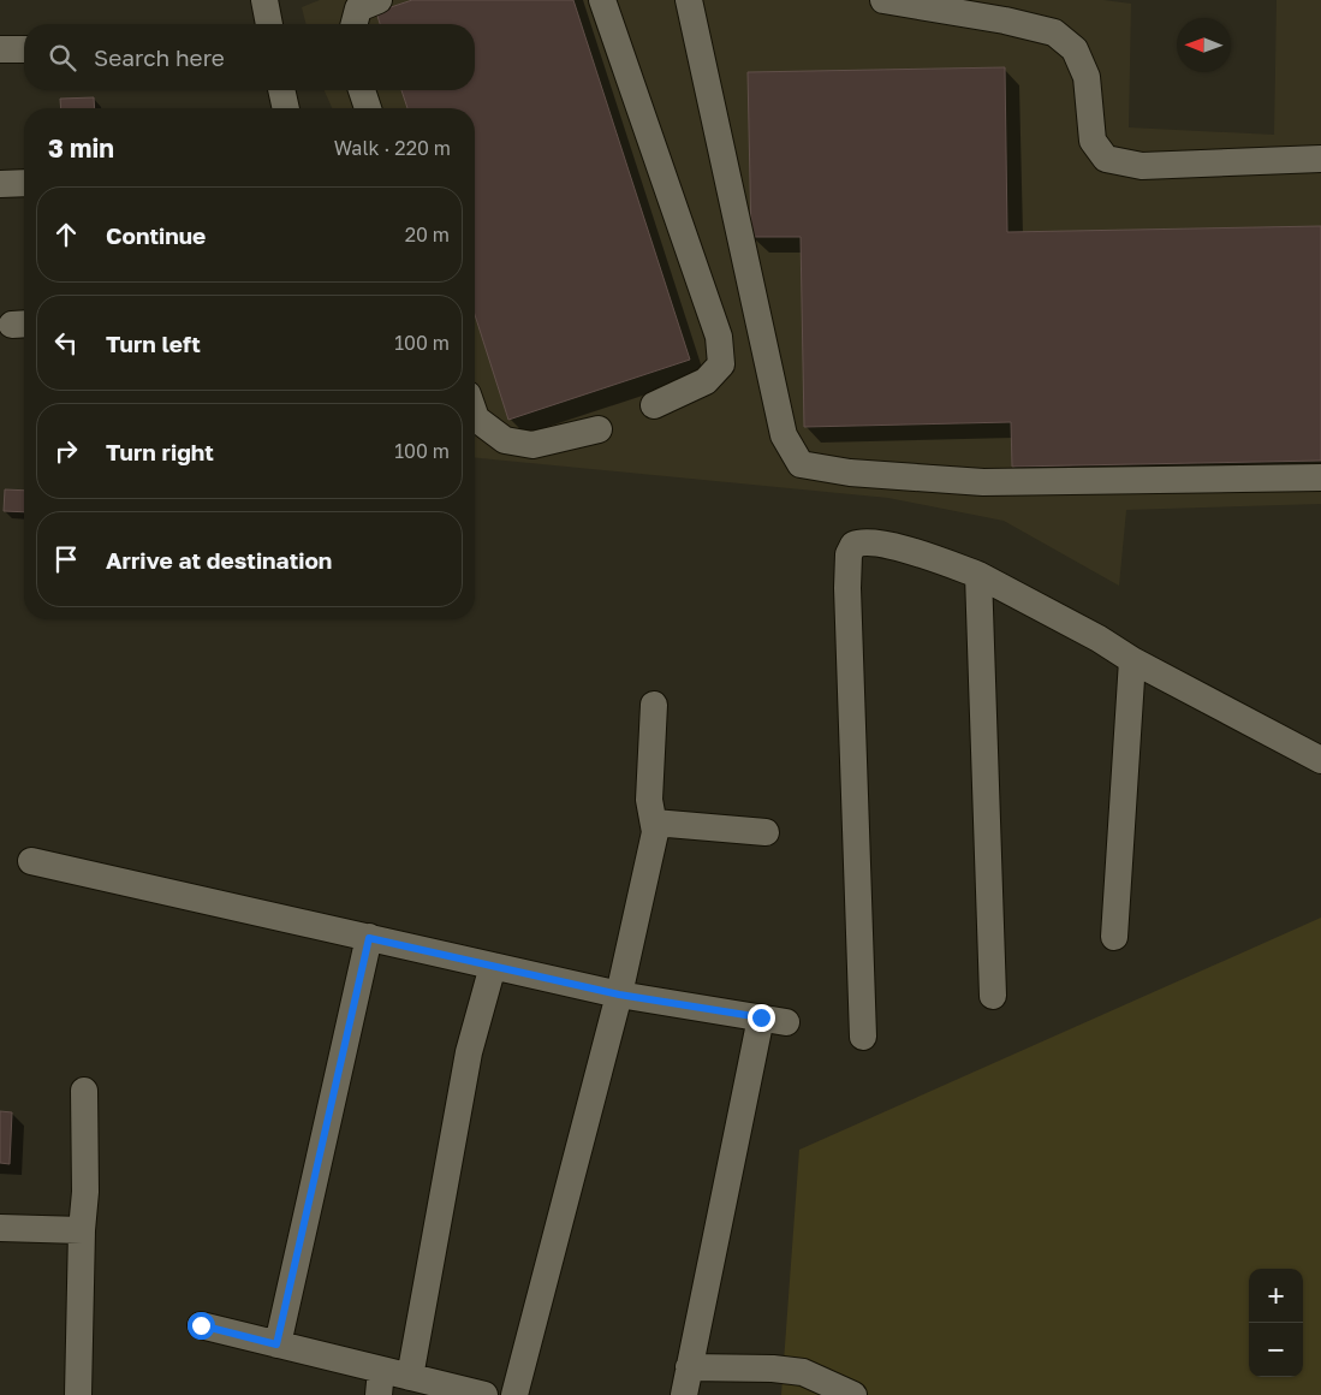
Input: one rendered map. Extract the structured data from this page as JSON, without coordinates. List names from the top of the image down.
{
  "north": "left",
  "page": {
    "search": "Search here",
    "heading": ["3 min", "Walk · 220 m"],
    "list": [
      ["Continue", "20 m"],
      ["Turn left", "100 m"],
      ["Turn right", "100 m"],
      "Arrive at destination"
    ],
    "map_buttons": ["+", "−"]
  }
}
